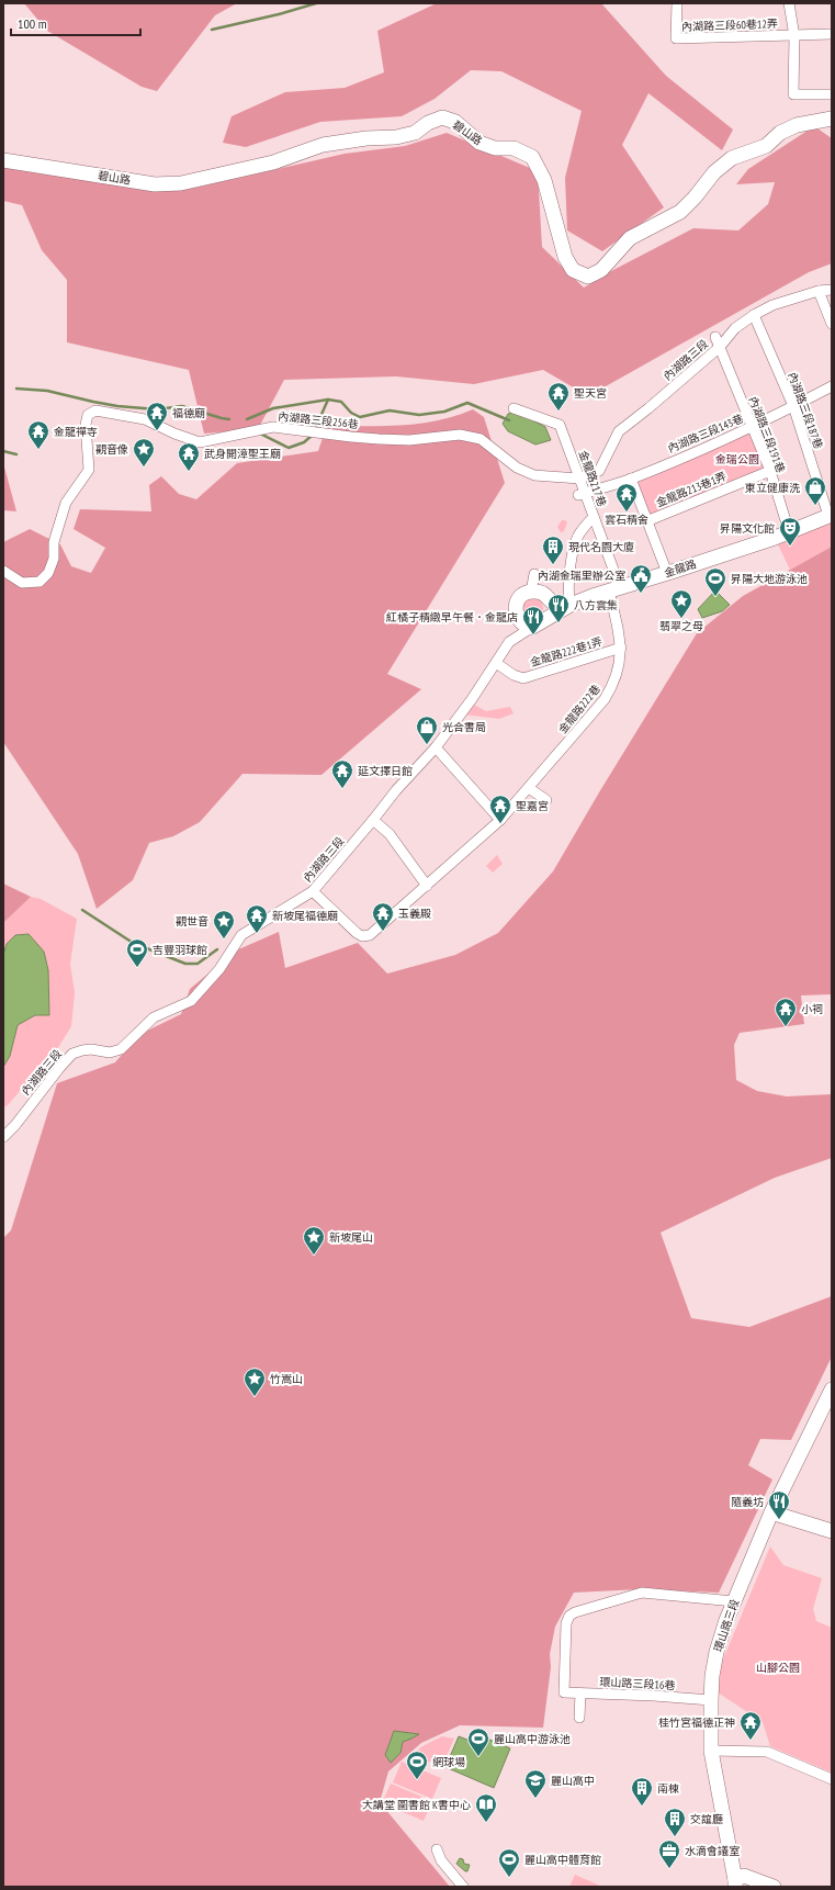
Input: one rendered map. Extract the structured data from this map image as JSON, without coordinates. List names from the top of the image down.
{
  "streets": {
    "street": [
      "內湖路三段60巷12弄",
      "碧山路",
      "內湖路三段",
      "內湖路三段187巷",
      "內湖路三段256巷",
      "內湖路三段143巷",
      "內湖路三段191巷",
      "金龍路217巷",
      "金龍路213巷1弄",
      "金龍路",
      "金龍路222巷1弄",
      "金龍路222巷",
      "環山路三段",
      "環山路三段16巷"
    ]
  },
  "crossings": [
    ["內湖路三段", "內湖路三段187巷"],
    ["內湖路三段", "內湖路三段191巷"],
    ["內湖路三段", "金龍路"],
    ["內湖路三段", "金龍路222巷1弄"],
    ["內湖路三段", "金龍路222巷"],
    ["內湖路三段187巷", "內湖路三段143巷"],
    ["內湖路三段187巷", "金龍路"],
    ["內湖路三段256巷", "金龍路217巷"],
    ["內湖路三段143巷", "內湖路三段191巷"],
    ["內湖路三段143巷", "金龍路217巷"],
    ["內湖路三段191巷", "金龍路213巷1弄"],
    ["內湖路三段191巷", "金龍路"],
    ["金龍路217巷", "金龍路"],
    ["金龍路217巷", "金龍路222巷"],
    ["金龍路", "金龍路222巷"],
    ["金龍路222巷1弄", "金龍路222巷"],
    ["環山路三段", "環山路三段16巷"]
  ],
  "parks": ["金瑞公園", "山腳公園"],
  "places": {
    "temple": [
      "聖天宮",
      "福德廟",
      "金龍禪寺",
      "武身開漳聖王廟",
      "雲石精舍",
      "延文擇日館",
      "聖嘉宮",
      "玉義殿",
      "新坡尾福德廟",
      "小祠",
      "桂竹宮福德正神"
    ],
    "place": [
      "觀音像",
      "翡翠之母",
      "觀世音",
      "新坡尾山",
      "竹嵩山"
    ],
    "shop": ["東立健康洗", "光合書局"],
    "theatre": ["昇陽文化館"],
    "building": ["現代名園大廈", "南棟", "交誼廳"],
    "public building": ["內湖金瑞里辦公室"],
    "sports": [
      "昇陽大地游泳池",
      "吉豐羽球館",
      "麗山高中游泳池",
      "網球場",
      "麗山高中體育館"
    ],
    "restaurant": ["八方雲集", "紅橘子精緻早午餐．金龍店", "隨義坊"],
    "school or university": ["麗山高中"],
    "library": ["大講堂 圖書館 K書中心"],
    "office": ["水滴會議室"]
  },
  "scale_bar": "100 m"
}
